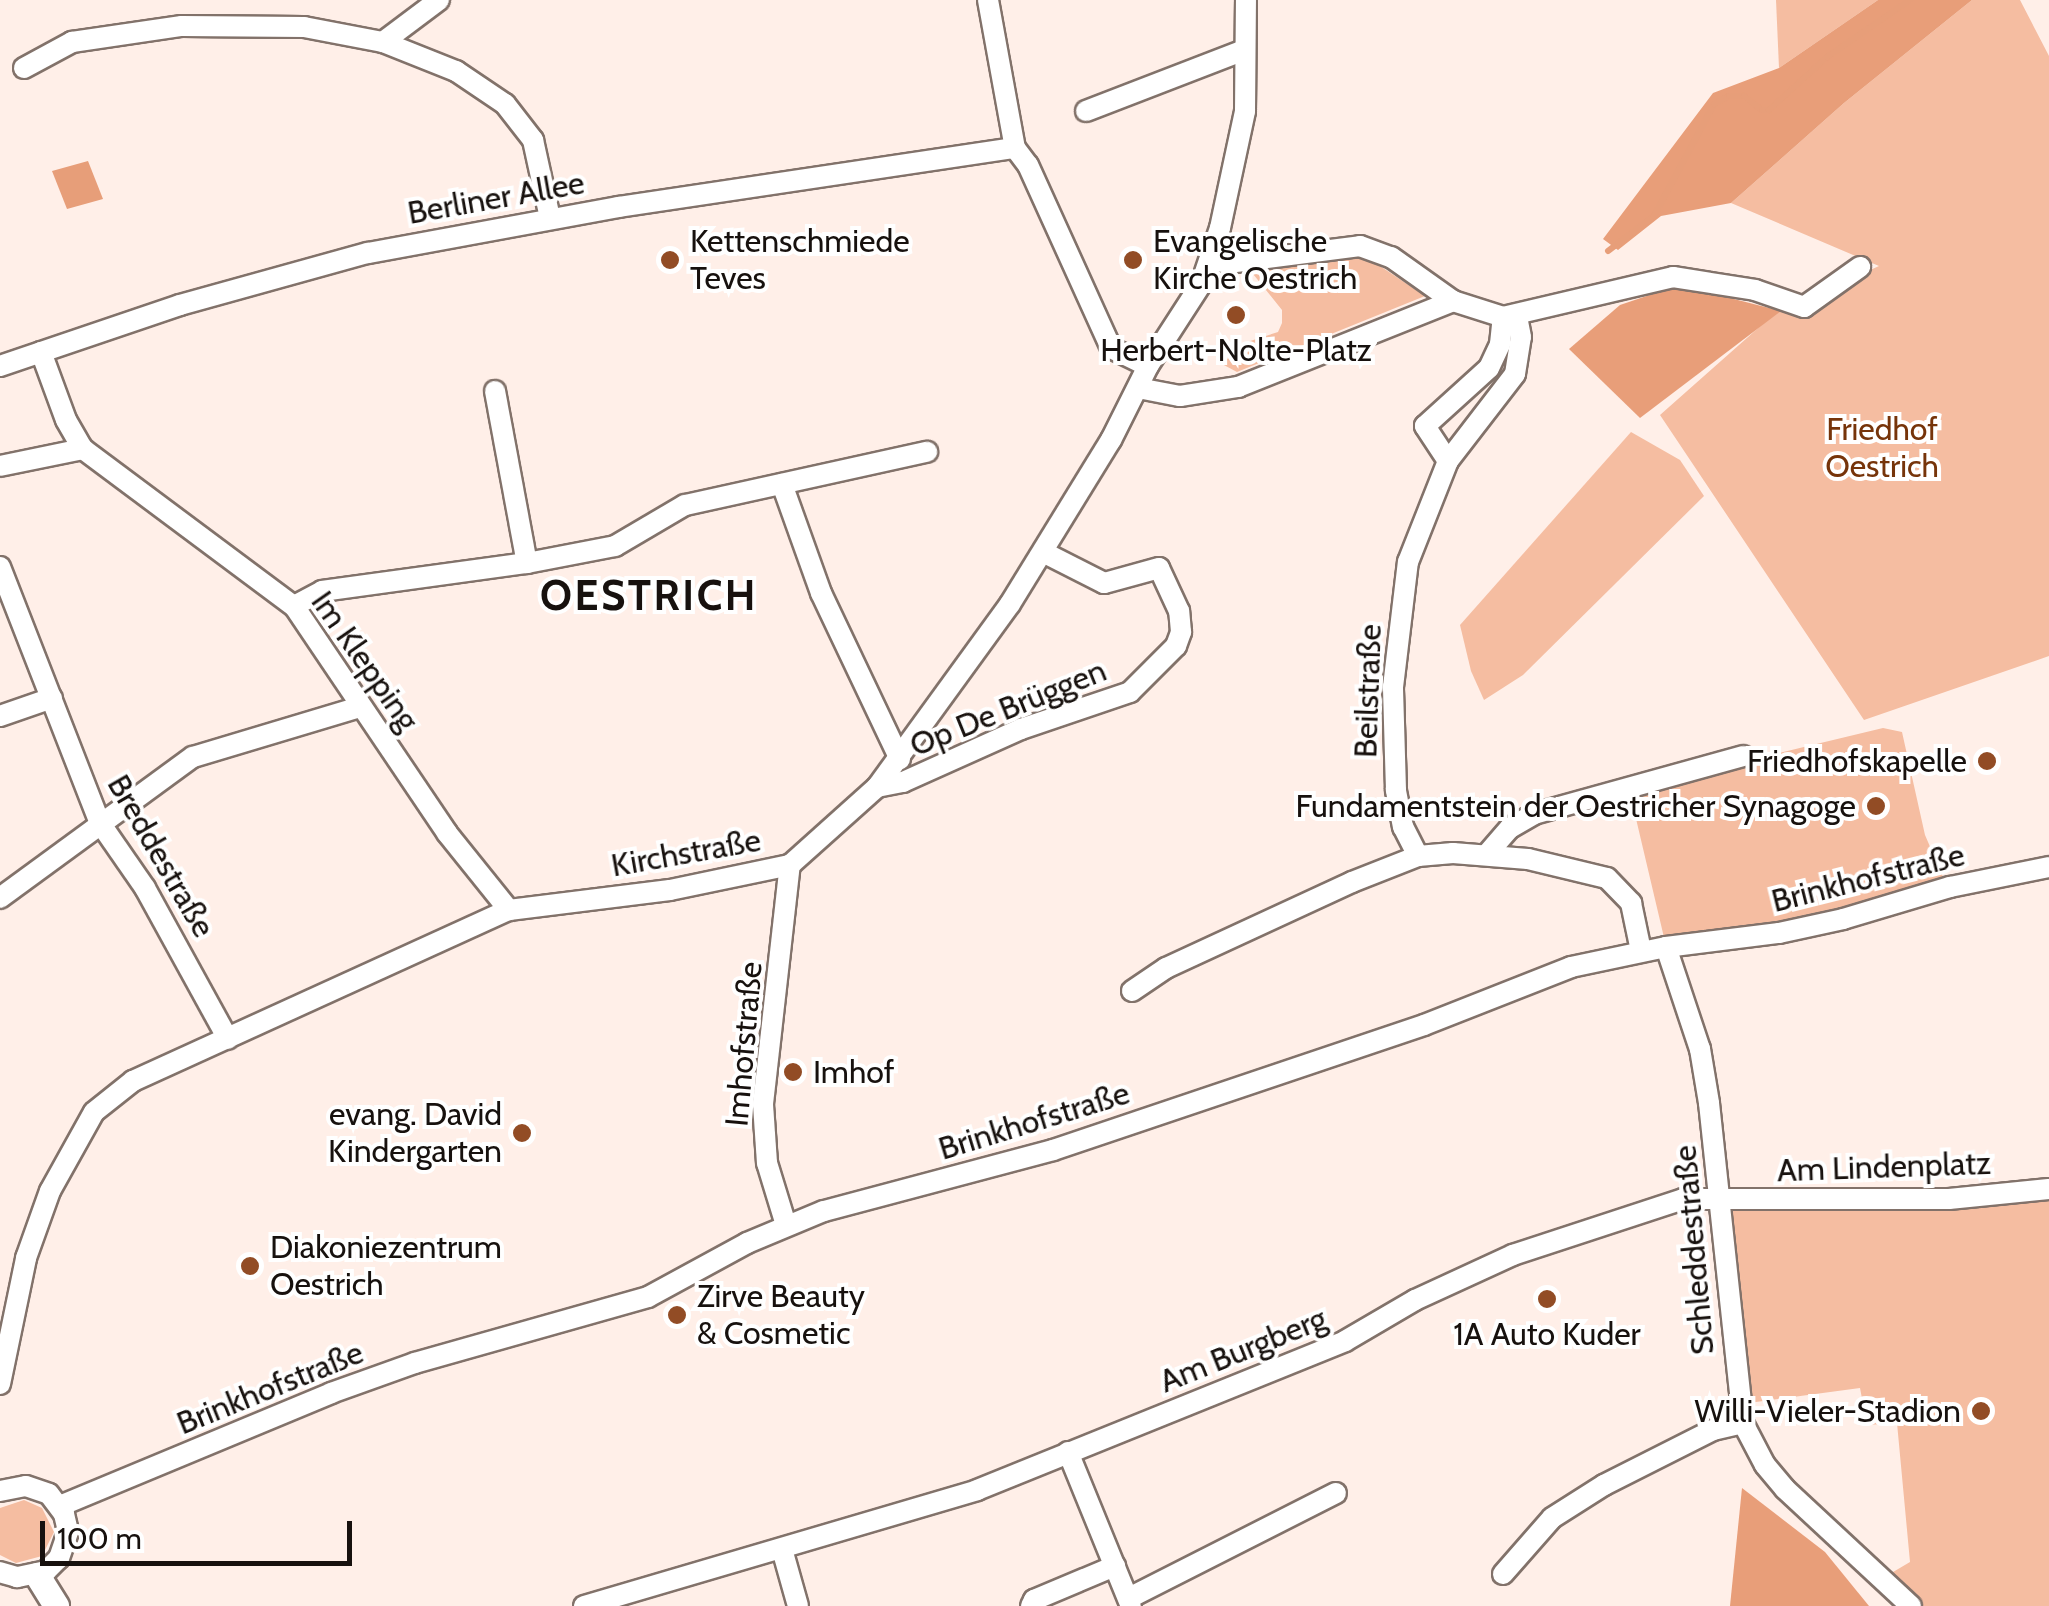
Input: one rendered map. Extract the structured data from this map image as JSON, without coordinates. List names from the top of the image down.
{
  "streets": {
    "street": [
      "Berliner Allee",
      "Im Klepping",
      "Beilstraße",
      "Op De Brüggen",
      "Kirchstraße",
      "Breddestraße",
      "Brinkhofstraße",
      "Imhofstraße",
      "Am Lindenplatz",
      "Schleddestraße",
      "Am Burgberg"
    ]
  },
  "crossings": [
    ["Berliner Allee", "Im Klepping"],
    ["Im Klepping", "Kirchstraße"],
    ["Op De Brüggen", "Kirchstraße"],
    ["Kirchstraße", "Breddestraße"],
    ["Kirchstraße", "Imhofstraße"],
    ["Brinkhofstraße", "Imhofstraße"],
    ["Brinkhofstraße", "Schleddestraße"],
    ["Am Lindenplatz", "Schleddestraße"],
    ["Am Lindenplatz", "Am Burgberg"],
    ["Schleddestraße", "Am Burgberg"]
  ],
  "districts": ["OESTRICH"],
  "parks": ["Friedhof Oestrich"],
  "places": [
    "Kettenschmiede Teves",
    "Evangelische Kirche Oestrich",
    "Herbert-Nolte-Platz",
    "Friedhofskapelle",
    "Fundamentstein der Oestricher Synagoge",
    "Imhof",
    "evang. David Kindergarten",
    "Diakoniezentrum Oestrich",
    "1A Auto Kuder",
    "Zirve Beauty & Cosmetic",
    "Willi-Vieler-Stadion"
  ],
  "scale_bar": "100 m"
}
